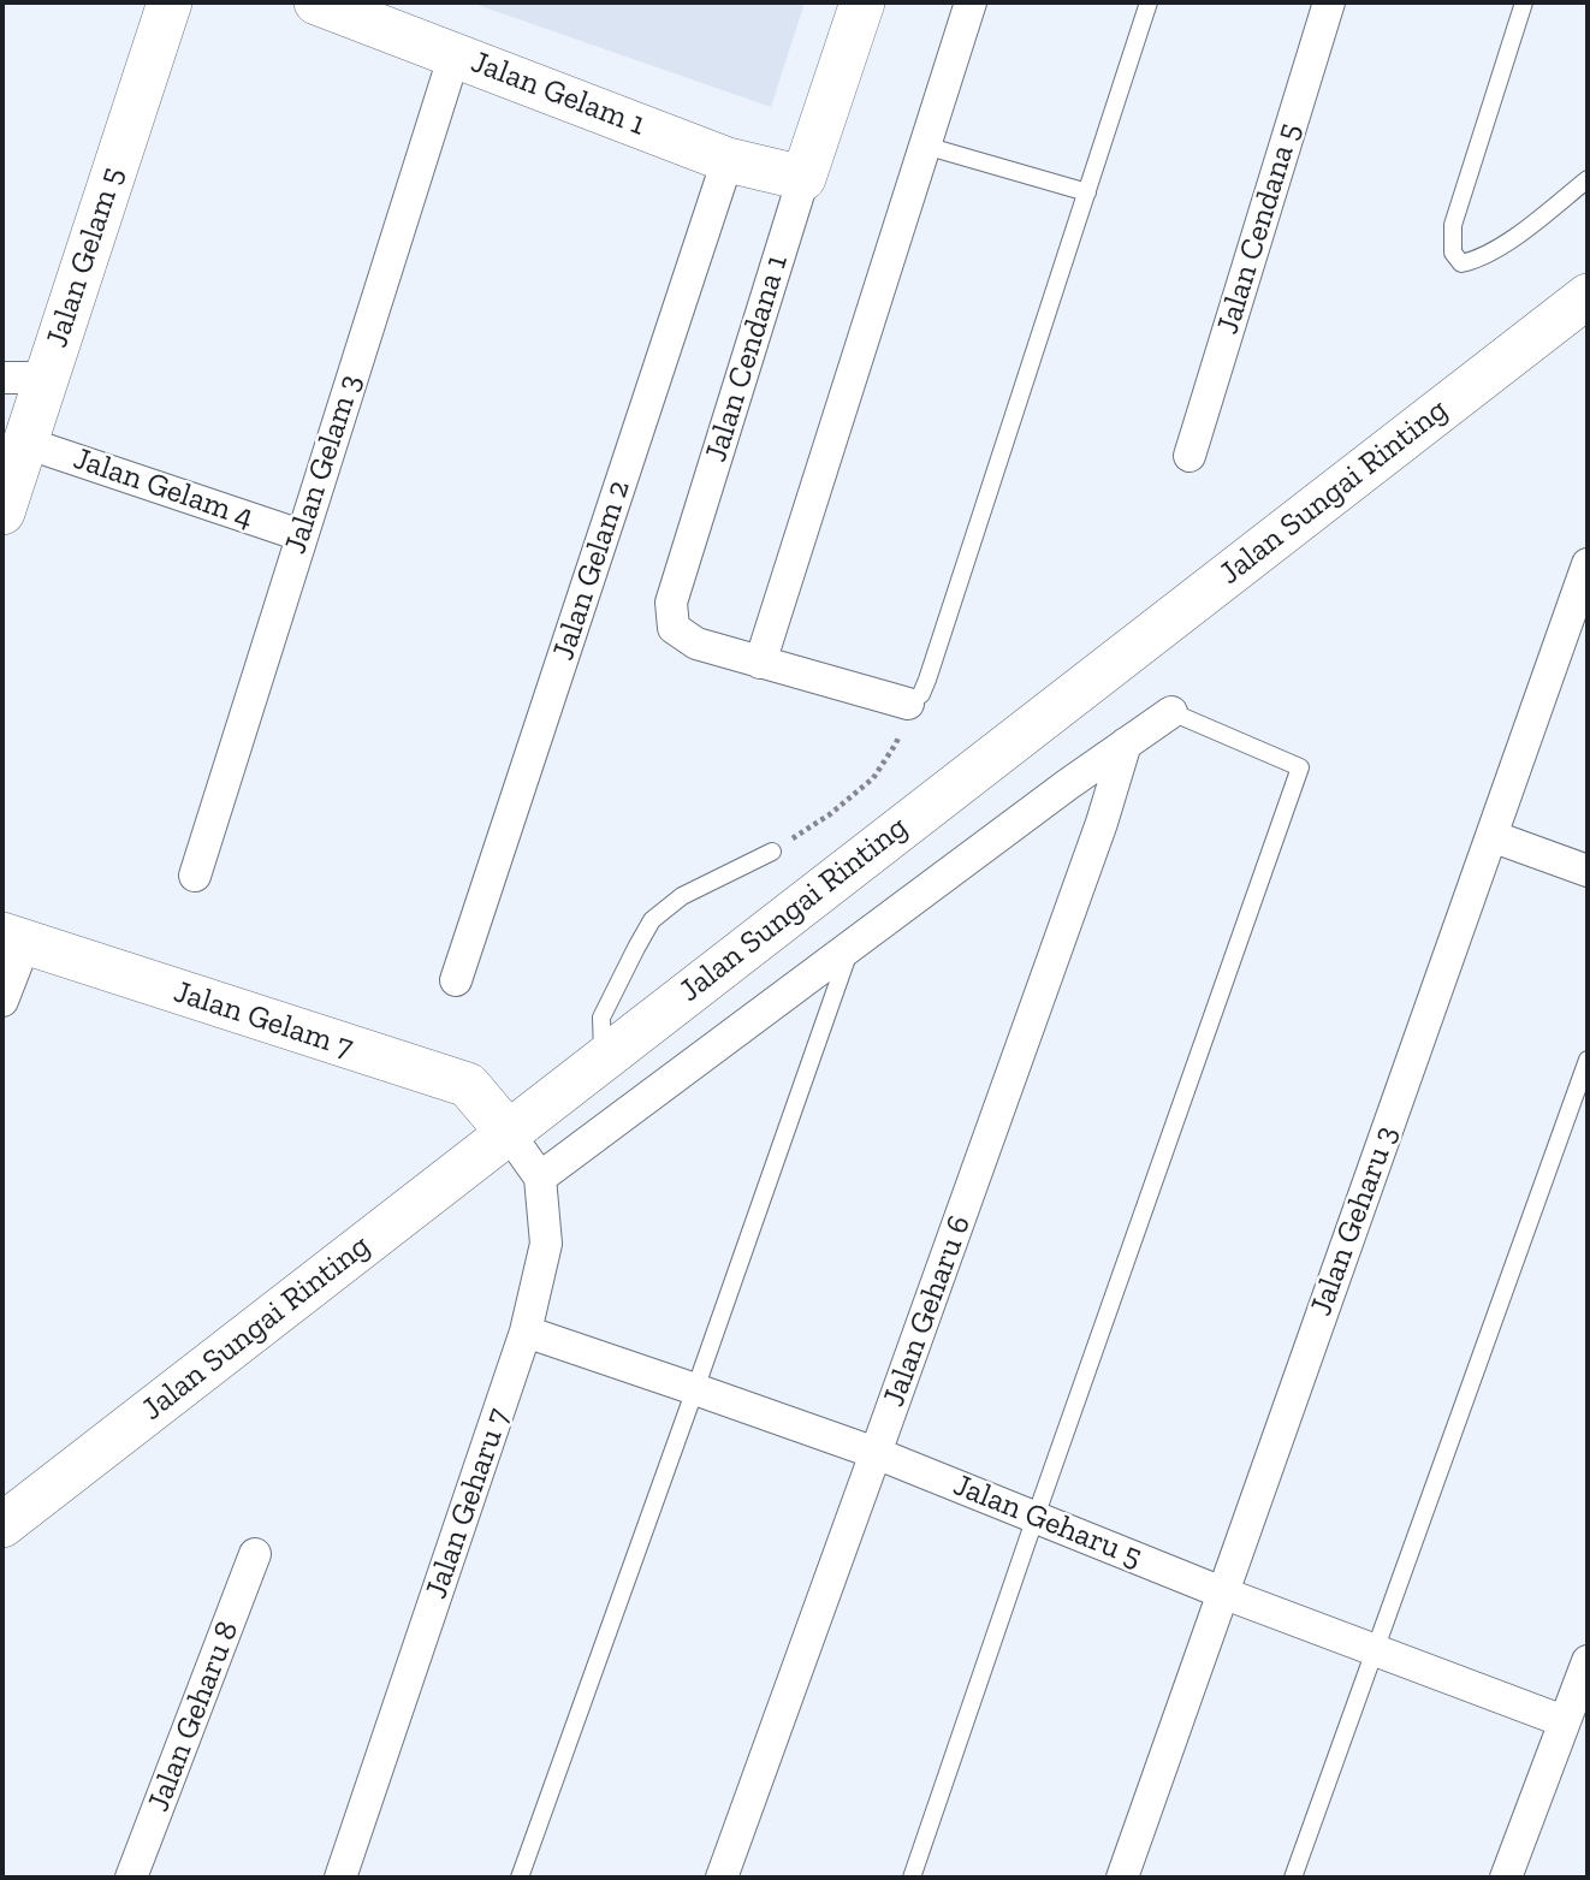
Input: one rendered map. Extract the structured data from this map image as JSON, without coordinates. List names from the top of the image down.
{
  "streets": {
    "street": [
      "Jalan Gelam 1",
      "Jalan Cendana 5",
      "Jalan Gelam 5",
      "Jalan Cendana 1",
      "Jalan Gelam 3",
      "Jalan Gelam 4",
      "Jalan Sungai Rinting",
      "Jalan Gelam 2",
      "Jalan Gelam 7",
      "Jalan Geharu 3",
      "Jalan Geharu 6",
      "Jalan Geharu 7",
      "Jalan Geharu 5",
      "Jalan Geharu 8"
    ]
  },
  "crossings": [
    ["Jalan Gelam 1", "Jalan Cendana 1"],
    ["Jalan Gelam 1", "Jalan Gelam 3"],
    ["Jalan Gelam 1", "Jalan Gelam 2"],
    ["Jalan Gelam 5", "Jalan Gelam 4"],
    ["Jalan Gelam 3", "Jalan Gelam 4"],
    ["Jalan Sungai Rinting", "Jalan Gelam 7"],
    ["Jalan Geharu 3", "Jalan Geharu 5"],
    ["Jalan Geharu 6", "Jalan Geharu 5"],
    ["Jalan Geharu 7", "Jalan Geharu 5"]
  ]
}
